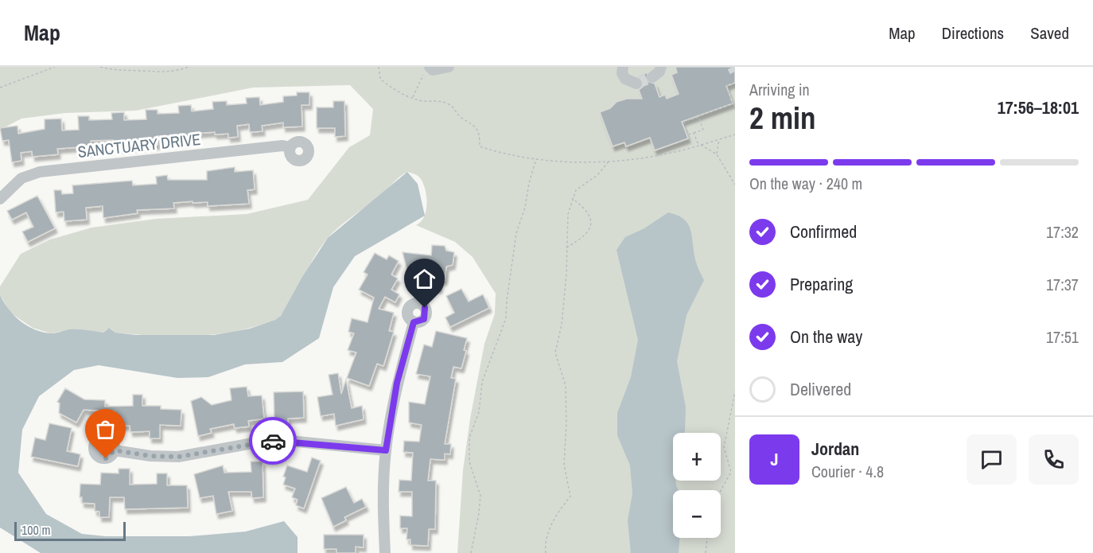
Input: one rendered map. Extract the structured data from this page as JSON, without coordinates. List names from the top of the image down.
{
  "streets": {
    "street": ["SANCTUARY DRIVE"]
  },
  "scale_bar": "100 m",
  "page": {
    "header": "Map",
    "nav": ["Map", "Directions", "Saved"],
    "heading": ["2 min", "Arriving in", "17:56–18:01"],
    "panel": ["Jordan", "Courier · 4.8"],
    "bar": "On the way · 240 m",
    "list": [
      ["Confirmed", "17:32"],
      ["Preparing", "17:37"],
      ["On the way", "17:51"],
      "Delivered"
    ],
    "map_buttons": ["+", "−"],
    "round": "J",
    "scale": "100 m"
  }
}
